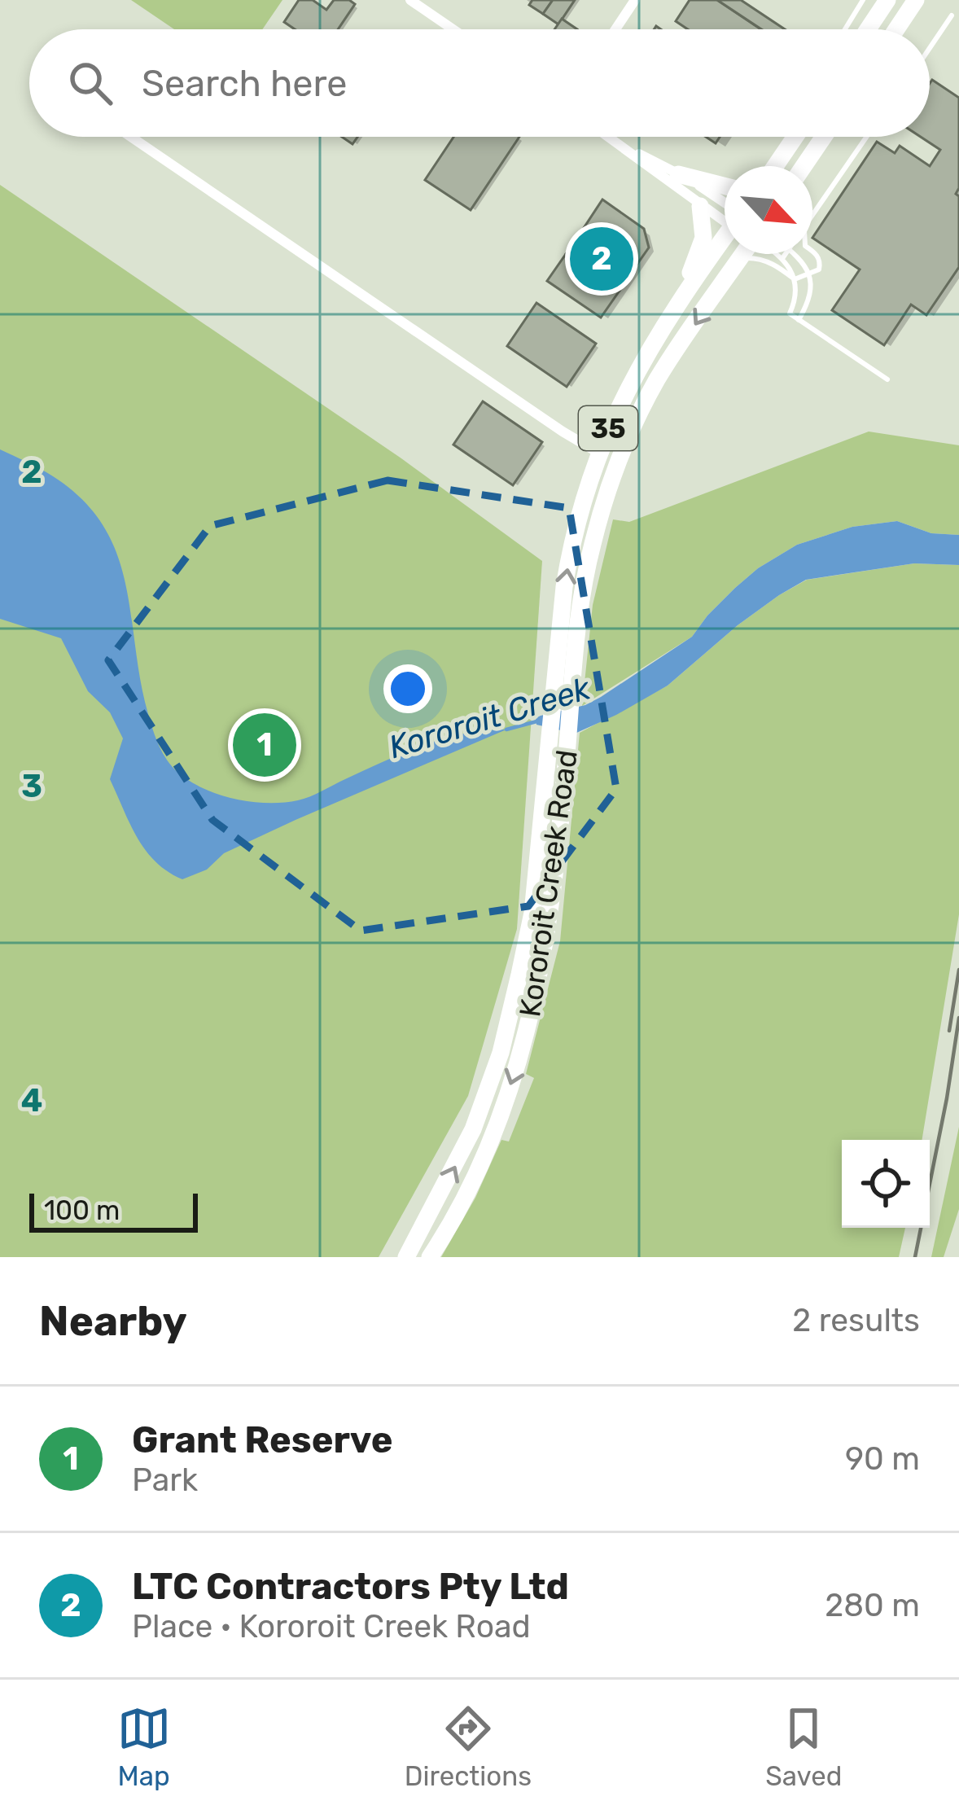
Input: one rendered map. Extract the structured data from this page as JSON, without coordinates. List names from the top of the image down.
{
  "streets": {
    "main road": ["35", "Kororoit Creek Road"]
  },
  "water": ["Kororoit Creek"],
  "scale_bar": "100 m",
  "north": "bottom right",
  "page": {
    "search": "Search here",
    "pins": ["2", "1"],
    "scale": "100 m",
    "heading": ["Nearby", "2 results"],
    "list": [
      {
        "mark": "1",
        "name": "Grant Reserve",
        "note": "Park",
        "value": "90 m"
      },
      {
        "mark": "2",
        "name": "LTC Contractors Pty Ltd",
        "note": "Place · Kororoit Creek Road",
        "value": "280 m"
      }
    ],
    "nav": ["Map", "Directions", "Saved"]
  },
  "grid": {
    "rows": ["2", "3", "4"]
  }
}
